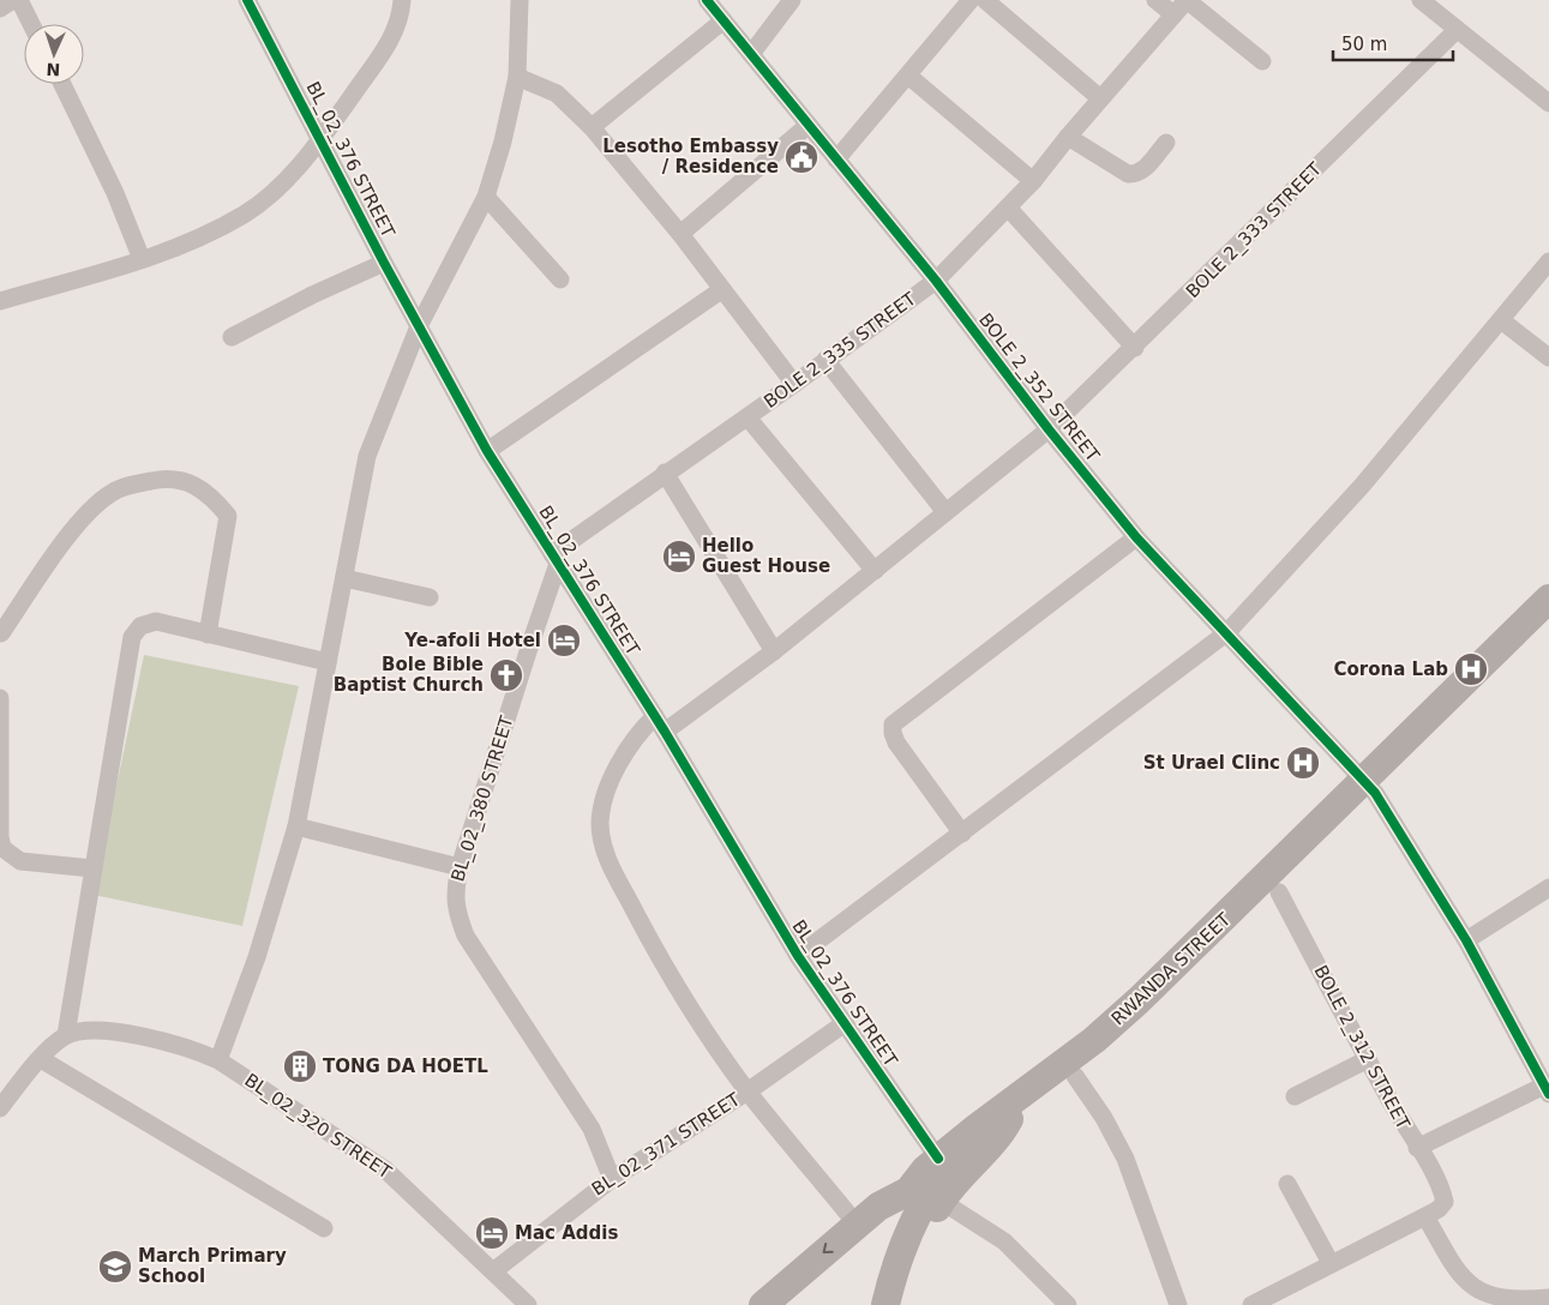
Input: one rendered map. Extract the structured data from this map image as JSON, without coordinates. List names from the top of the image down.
{
  "streets": {
    "main road": ["RWANDA STREET"],
    "street": [
      "BL_02_376 STREET",
      "BOLE 2_333 STREET",
      "BOLE 2_335 STREET",
      "BOLE 2_352 STREET",
      "BL_02_380 STREET",
      "BOLE 2_312 STREET",
      "BL_02_320 STREET",
      "BL_02_371 STREET"
    ]
  },
  "crossings": [
    ["BL_02_376 STREET", "BOLE 2_333 STREET"],
    ["BL_02_376 STREET", "BOLE 2_335 STREET"],
    ["BL_02_376 STREET", "BL_02_380 STREET"],
    ["BL_02_376 STREET", "RWANDA STREET"],
    ["BL_02_376 STREET", "BL_02_371 STREET"],
    ["BOLE 2_333 STREET", "BOLE 2_352 STREET"],
    ["BOLE 2_335 STREET", "BOLE 2_352 STREET"],
    ["BOLE 2_335 STREET", "BL_02_380 STREET"],
    ["BOLE 2_352 STREET", "RWANDA STREET"],
    ["BL_02_380 STREET", "BL_02_371 STREET"],
    ["RWANDA STREET", "BOLE 2_312 STREET"],
    ["BL_02_320 STREET", "BL_02_371 STREET"]
  ],
  "places": {
    "public building": ["Lesotho Embassy / Residence"],
    "hotel": ["Hello Guest House", "Ye-afoli Hotel", "Mac Addis"],
    "hospital": ["Corona Lab", "St Urael Clinc"],
    "church": ["Bole Bible Baptist Church"],
    "building": ["TONG DA HOETL"],
    "school or university": ["March Primary School"]
  },
  "scale_bar": "50 m",
  "north": "bottom"
}
